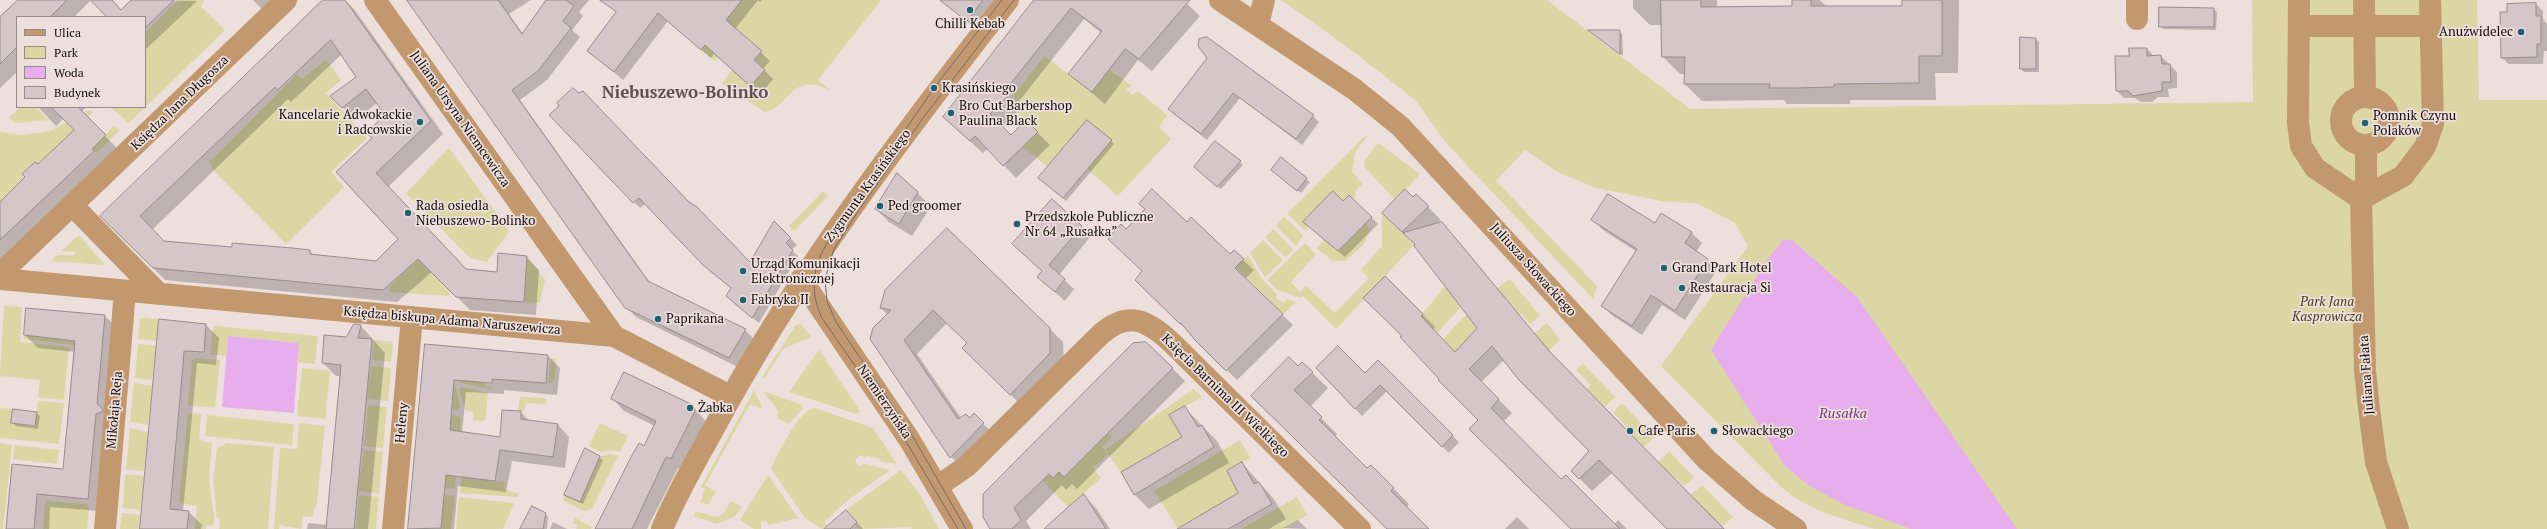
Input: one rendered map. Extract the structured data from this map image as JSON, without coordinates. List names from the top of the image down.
{
  "streets": {
    "street": [
      "Księdza Jana Długosza",
      "Juliana Ursyna Niemcewicza",
      "Zygmunta Krasińskiego",
      "Juliusza Słowackiego",
      "Księdza biskupa Adama Naruszewicza",
      "Juliana Fałata",
      "Księcia Barnima III Wielkiego",
      "Niemierzyńska",
      "Mikołaja Reja",
      "Heleny"
    ]
  },
  "crossings": [
    ["Juliana Ursyna Niemcewicza", "Księdza biskupa Adama Naruszewicza"],
    ["Zygmunta Krasińskiego", "Księdza biskupa Adama Naruszewicza"],
    ["Zygmunta Krasińskiego", "Niemierzyńska"],
    ["Księdza biskupa Adama Naruszewicza", "Mikołaja Reja"],
    ["Księdza biskupa Adama Naruszewicza", "Heleny"],
    ["Księcia Barnima III Wielkiego", "Niemierzyńska"]
  ],
  "districts": ["Niebuszewo-Bolinko"],
  "water": ["Rusałka"],
  "parks": ["Park Jana Kasprowicza"],
  "places": [
    "Chilli Kebab",
    "Anużwidelec",
    "Krasińskiego",
    "Bro Cut Barbershop Paulina Black",
    "Kancelarie Adwokackie i Radcowskie",
    "Pomnik Czynu Polaków",
    "Ped groomer",
    "Rada osiedla Niebuszewo-Bolinko",
    "Przedszkole Publiczne Nr 64 „Rusałka”",
    "Grand Park Hotel",
    "Urząd Komunikacji Elektronicznej",
    "Restauracja Si",
    "Fabryka II",
    "Paprikana",
    "Żabka",
    "Cafe Paris",
    "Słowackiego"
  ],
  "legend": [
    "Ulica",
    "Park",
    "Woda",
    "Budynek"
  ]
}
